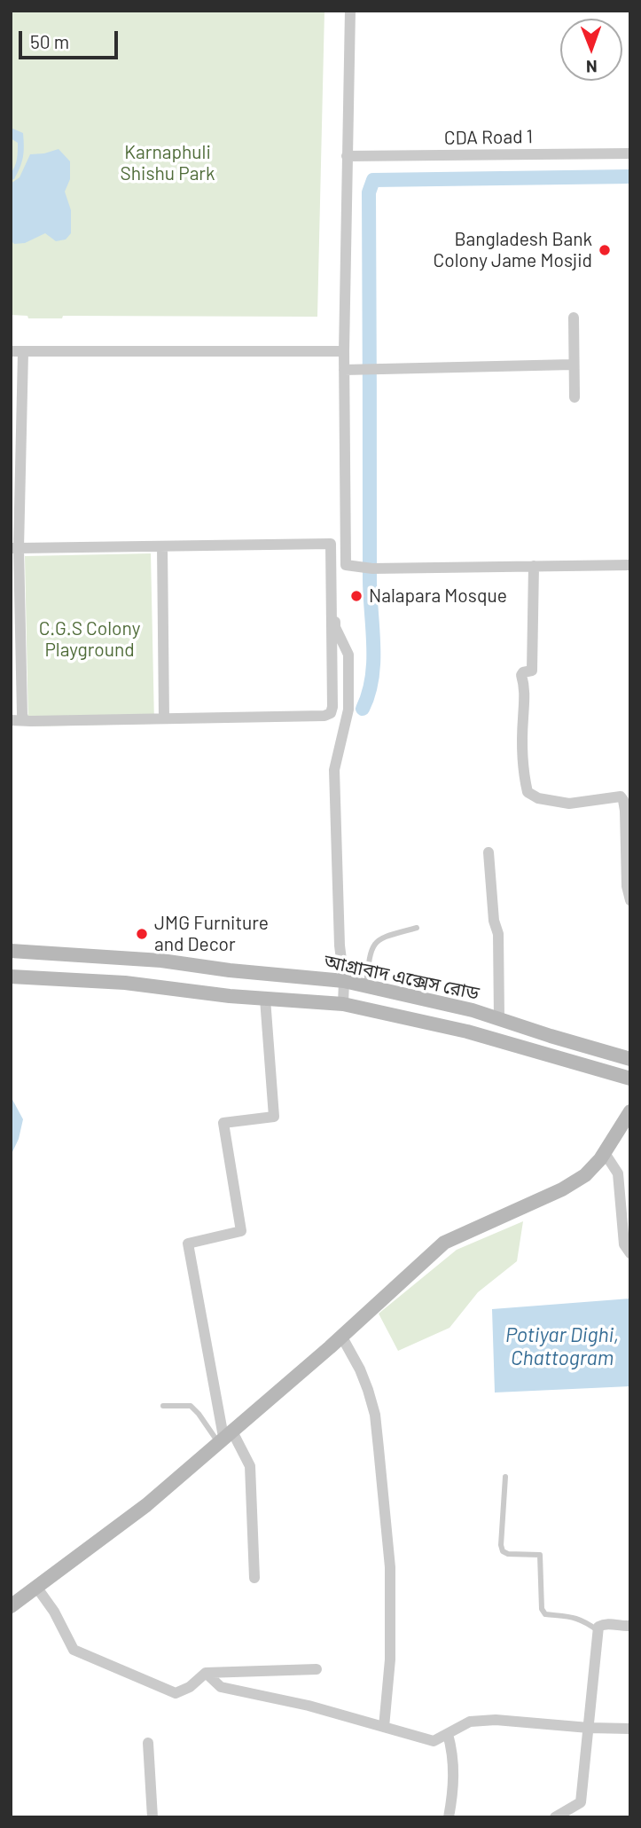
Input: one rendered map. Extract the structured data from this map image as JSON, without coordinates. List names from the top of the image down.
{
  "streets": {
    "main road": ["আগ্রাবাদ এক্সেস রোড"],
    "street": ["CDA Road 1"]
  },
  "water": ["Potiyar Dighi, Chattogram"],
  "parks": ["Karnaphuli Shishu Park", "C.G.S Colony Playground"],
  "places": ["Bangladesh Bank Colony Jame Mosjid", "Nalapara Mosque", "JMG Furniture and Decor"],
  "scale_bar": "50 m",
  "north": "bottom"
}
